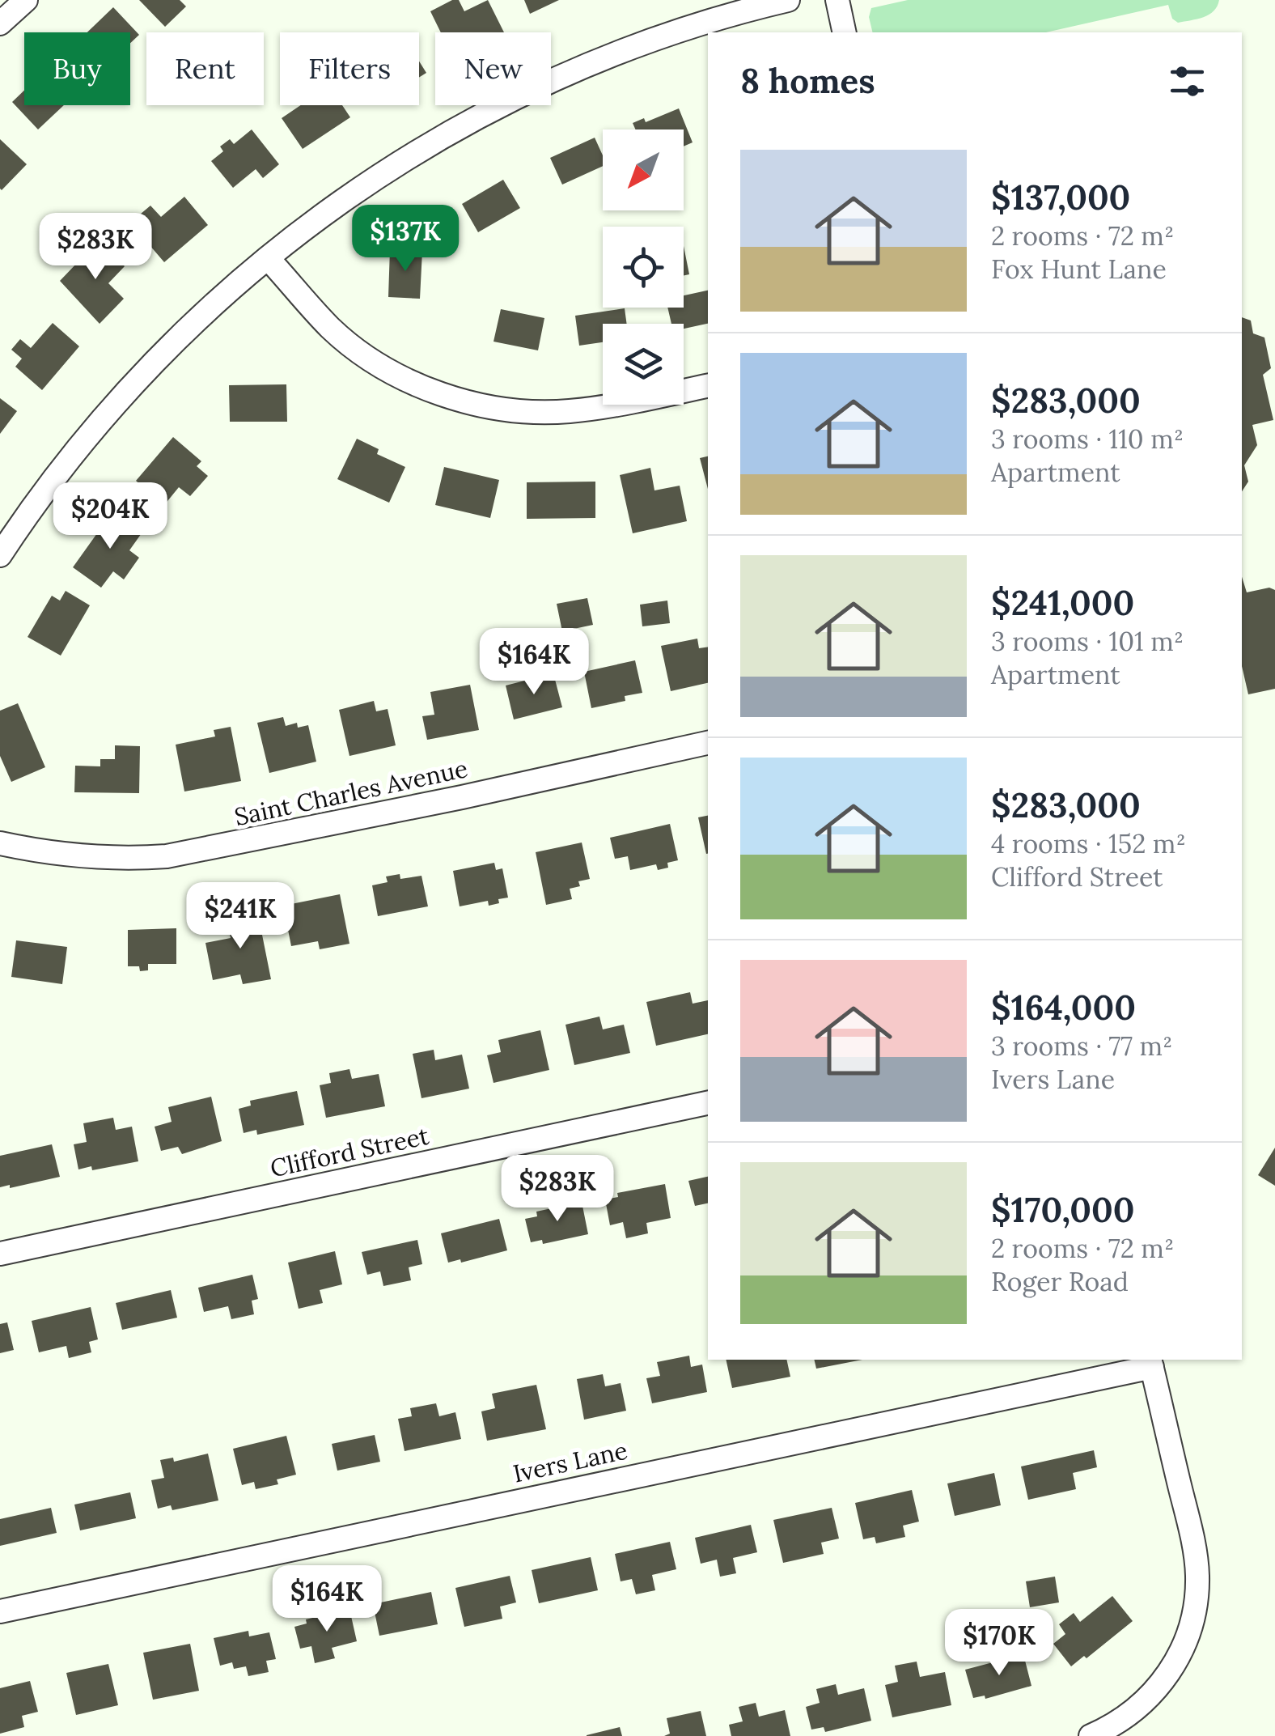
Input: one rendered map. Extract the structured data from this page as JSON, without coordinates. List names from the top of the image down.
{
  "streets": {
    "street": ["Saint Charles Avenue", "Clifford Street", "Ivers Lane"]
  },
  "north": "bottom left",
  "page": {
    "chip": [
      "Buy",
      "Rent",
      "Filters",
      "New"
    ],
    "heading": "8 homes",
    "list": [
      {
        "name": "$137,000",
        "note": "2 rooms · 72 m² · Fox Hunt Lane"
      },
      {
        "name": "$283,000",
        "note": "3 rooms · 110 m² · Apartment"
      },
      {
        "name": "$241,000",
        "note": "3 rooms · 101 m² · Apartment"
      },
      {
        "name": "$283,000",
        "note": "4 rooms · 152 m² · Clifford Street"
      },
      {
        "name": "$164,000",
        "note": "3 rooms · 77 m² · Ivers Lane"
      },
      {
        "name": "$170,000",
        "note": "2 rooms · 72 m² · Roger Road"
      }
    ],
    "price": [
      "$137K",
      "$283K",
      "$204K",
      "$164K",
      "$241K",
      "$283K",
      "$164K",
      "$170K"
    ]
  }
}
